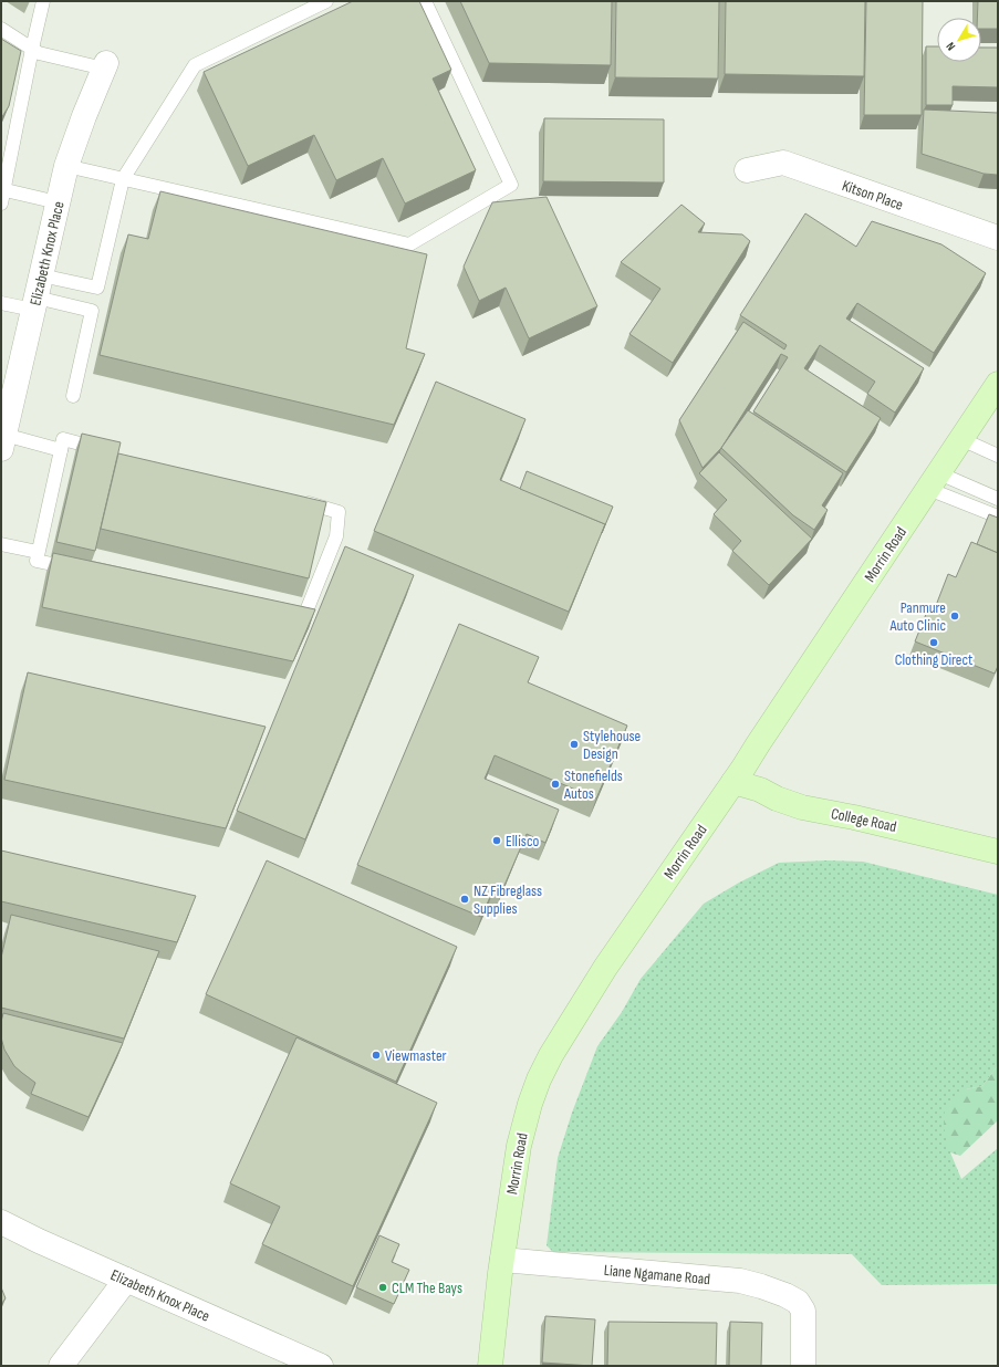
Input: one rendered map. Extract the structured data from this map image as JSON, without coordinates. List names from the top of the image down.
{
  "streets": {
    "main road": ["Morrin Road", "College Road"],
    "street": ["Kitson Place", "Elizabeth Knox Place", "Liane Ngamane Road"]
  },
  "crossings": [
    ["Morrin Road", "College Road"],
    ["Morrin Road", "Liane Ngamane Road"]
  ],
  "places": [
    "Panmure Auto Clinic",
    "Clothing Direct",
    "Stylehouse Design",
    "Stonefields Autos",
    "Ellisco",
    "NZ Fibreglass Supplies",
    "Viewmaster",
    "CLM The Bays"
  ],
  "north": "bottom left"
}
